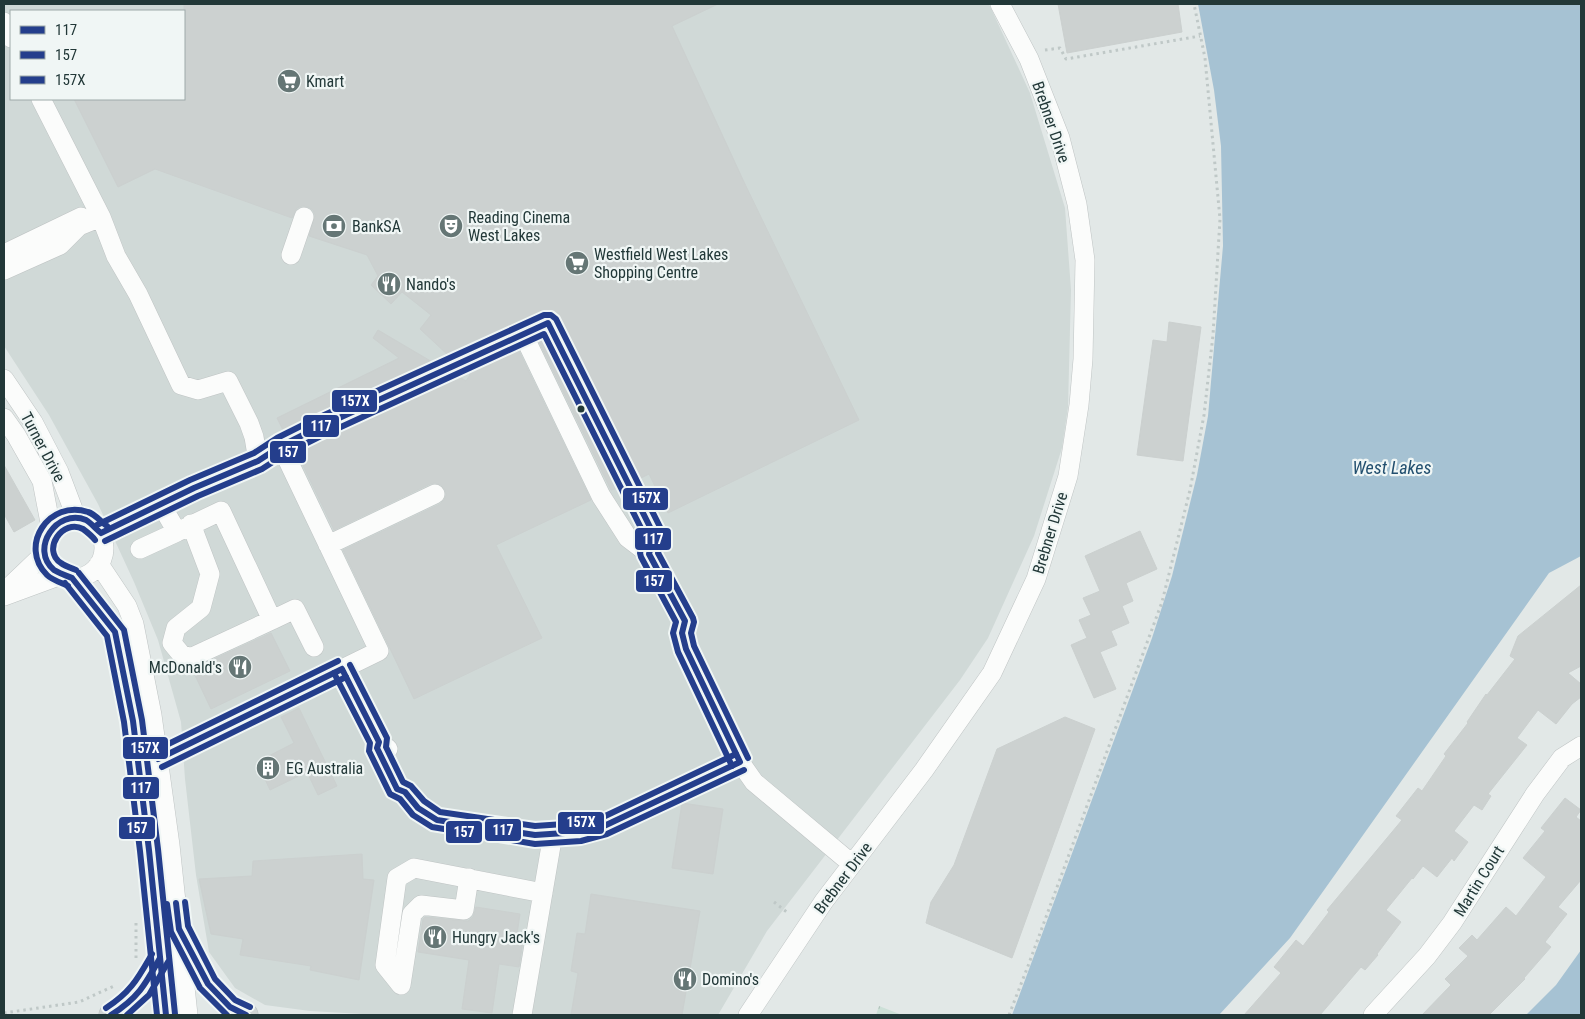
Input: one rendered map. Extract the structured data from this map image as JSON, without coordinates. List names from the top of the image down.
{
  "streets": {
    "street": ["Brebner Drive", "Turner Drive", "Martin Court"]
  },
  "water": ["West Lakes"],
  "places": {
    "supermarket": ["Kmart", "Westfield West Lakes Shopping Centre"],
    "bank": ["BankSA"],
    "theatre": ["Reading Cinema West Lakes"],
    "restaurant": [
      "Nando's",
      "McDonald's",
      "Hungry Jack's",
      "Domino's"
    ],
    "building": ["EG Australia"]
  },
  "lines": ["transit line 157X", "transit line 117", "transit line 157"],
  "legend": ["117", "157", "157X"]
}
